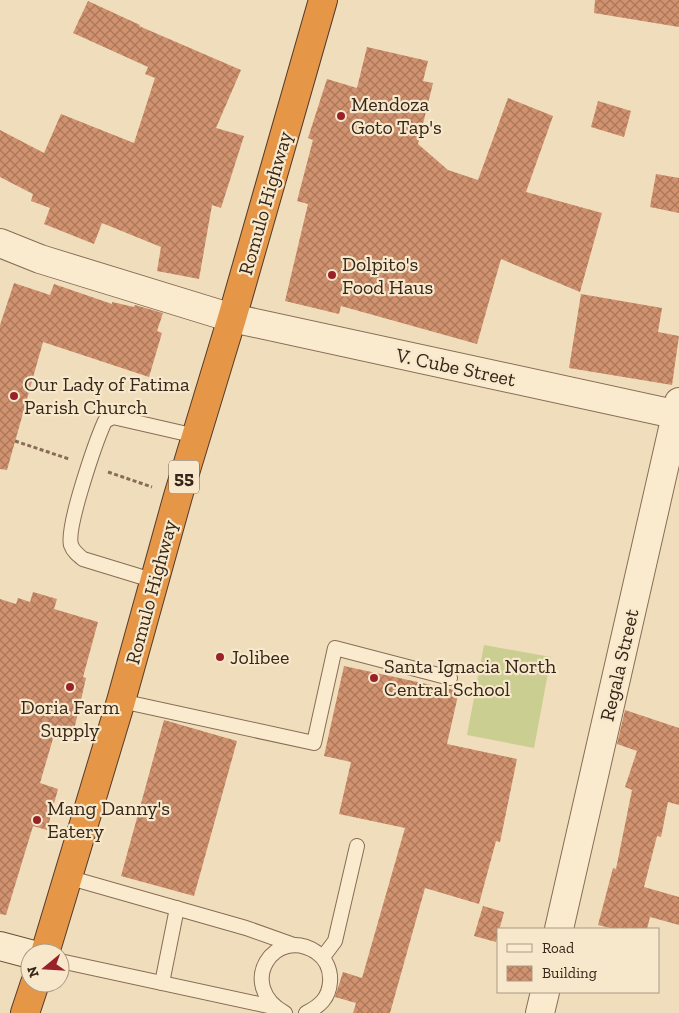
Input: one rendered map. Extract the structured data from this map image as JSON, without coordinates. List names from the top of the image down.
{
  "streets": {
    "highway": ["Romulo Highway", "55"],
    "street": ["V. Cube Street", "Regala Street"]
  },
  "crossings": [
    ["Romulo Highway", "V. Cube Street"],
    ["V. Cube Street", "Regala Street"]
  ],
  "places": [
    "Mendoza Goto Tap's",
    "Dolpito's Food Haus",
    "Our Lady of Fatima Parish Church",
    "Jolibee",
    "Santa Ignacia North Central School",
    "Doria Farm Supply",
    "Mang Danny's Eatery"
  ],
  "legend": ["Road", "Building"],
  "north": "left"
}
